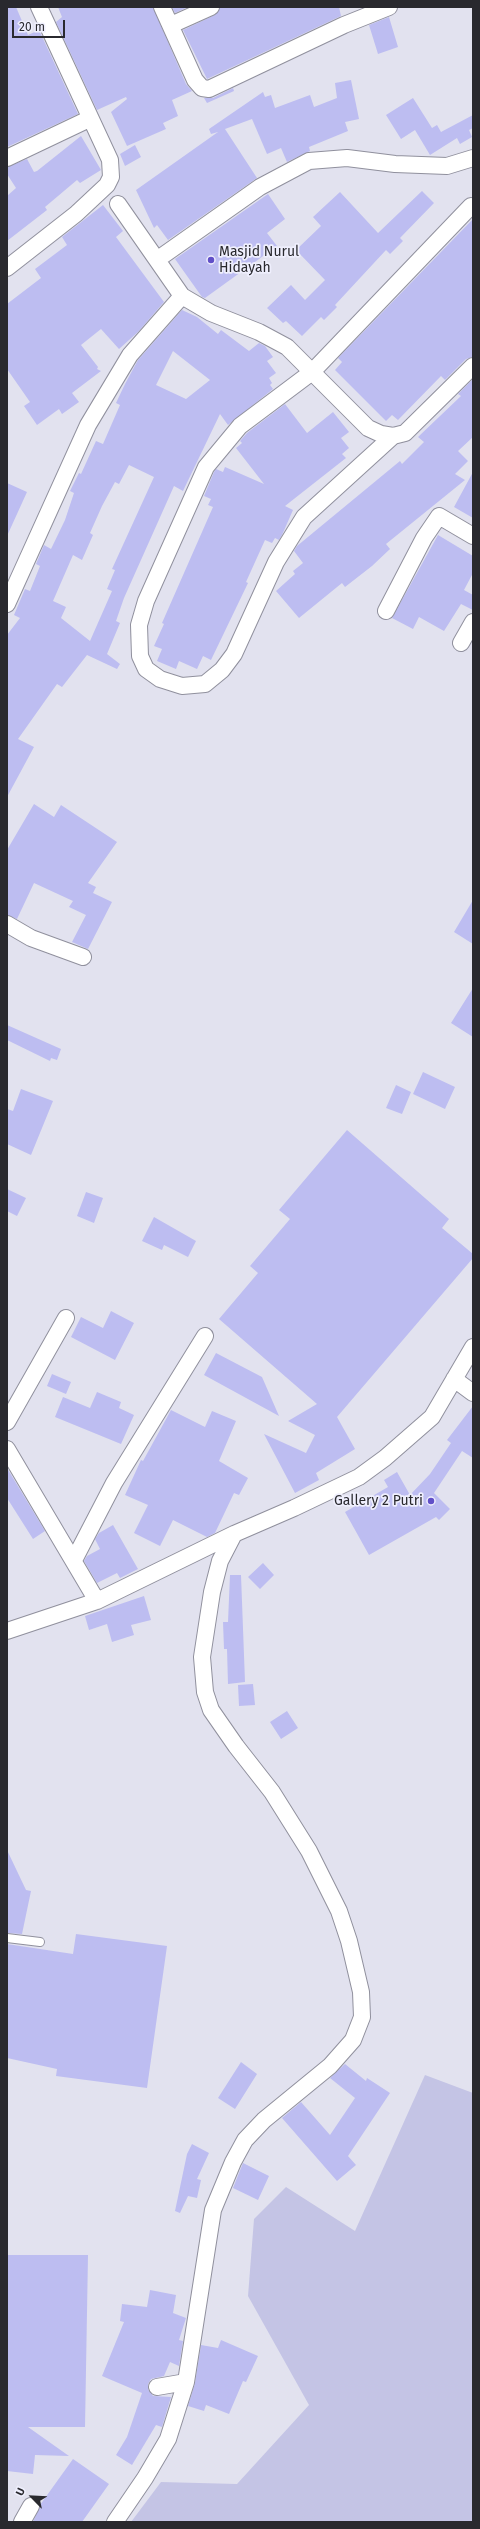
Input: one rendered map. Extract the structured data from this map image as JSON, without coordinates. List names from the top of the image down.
{
  "places": ["Masjid Nurul Hidayah", "Gallery 2 Putri"],
  "scale_bar": "20 m",
  "north": "top left"
}
